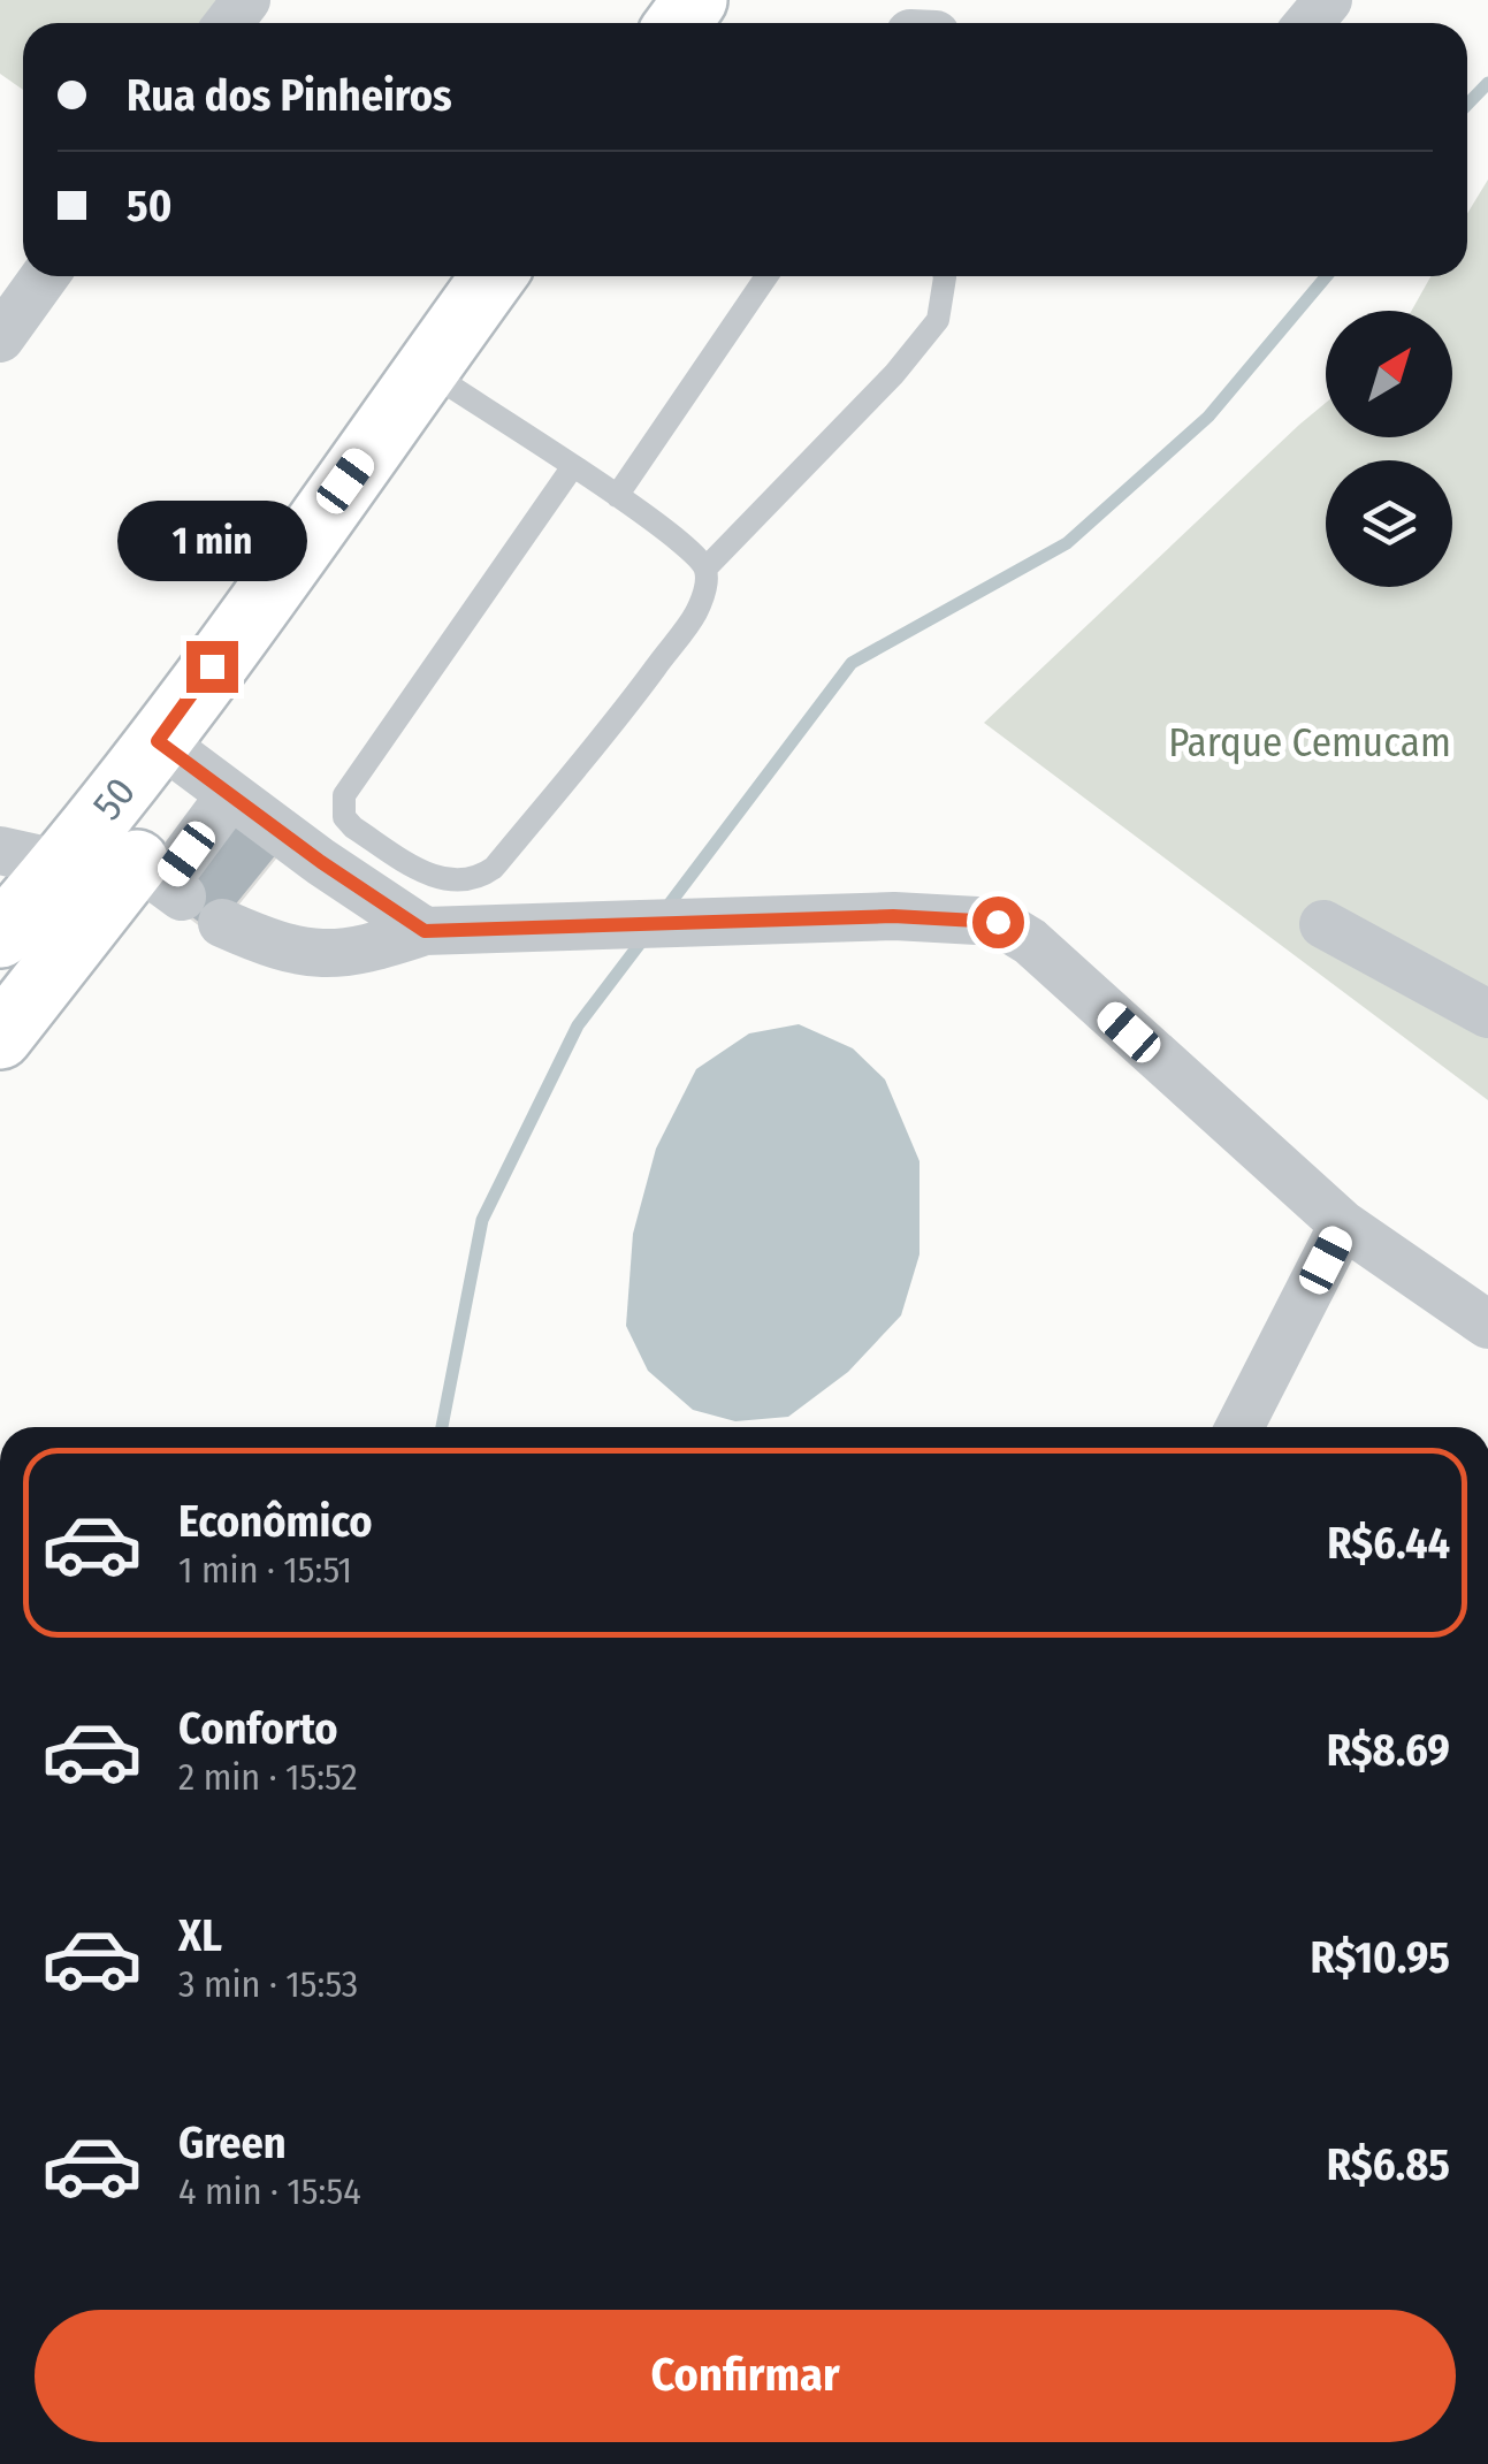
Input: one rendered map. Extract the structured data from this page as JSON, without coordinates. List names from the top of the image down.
{
  "streets": {
    "main road": ["50"]
  },
  "parks": ["Parque Cemucam"],
  "north": "top right",
  "page": {
    "banner": ["Rua dos Pinheiros", "50"],
    "bubble": "1 min",
    "list": [
      {
        "name": "Econômico",
        "note": "1 min · 15:51",
        "value": "R$6.44"
      },
      {
        "name": "Conforto",
        "note": "2 min · 15:52",
        "value": "R$8.69"
      },
      {
        "name": "XL",
        "note": "3 min · 15:53",
        "value": "R$10.95"
      },
      {
        "name": "Green",
        "note": "4 min · 15:54",
        "value": "R$6.85"
      }
    ],
    "buttons": "Confirmar"
  }
}
